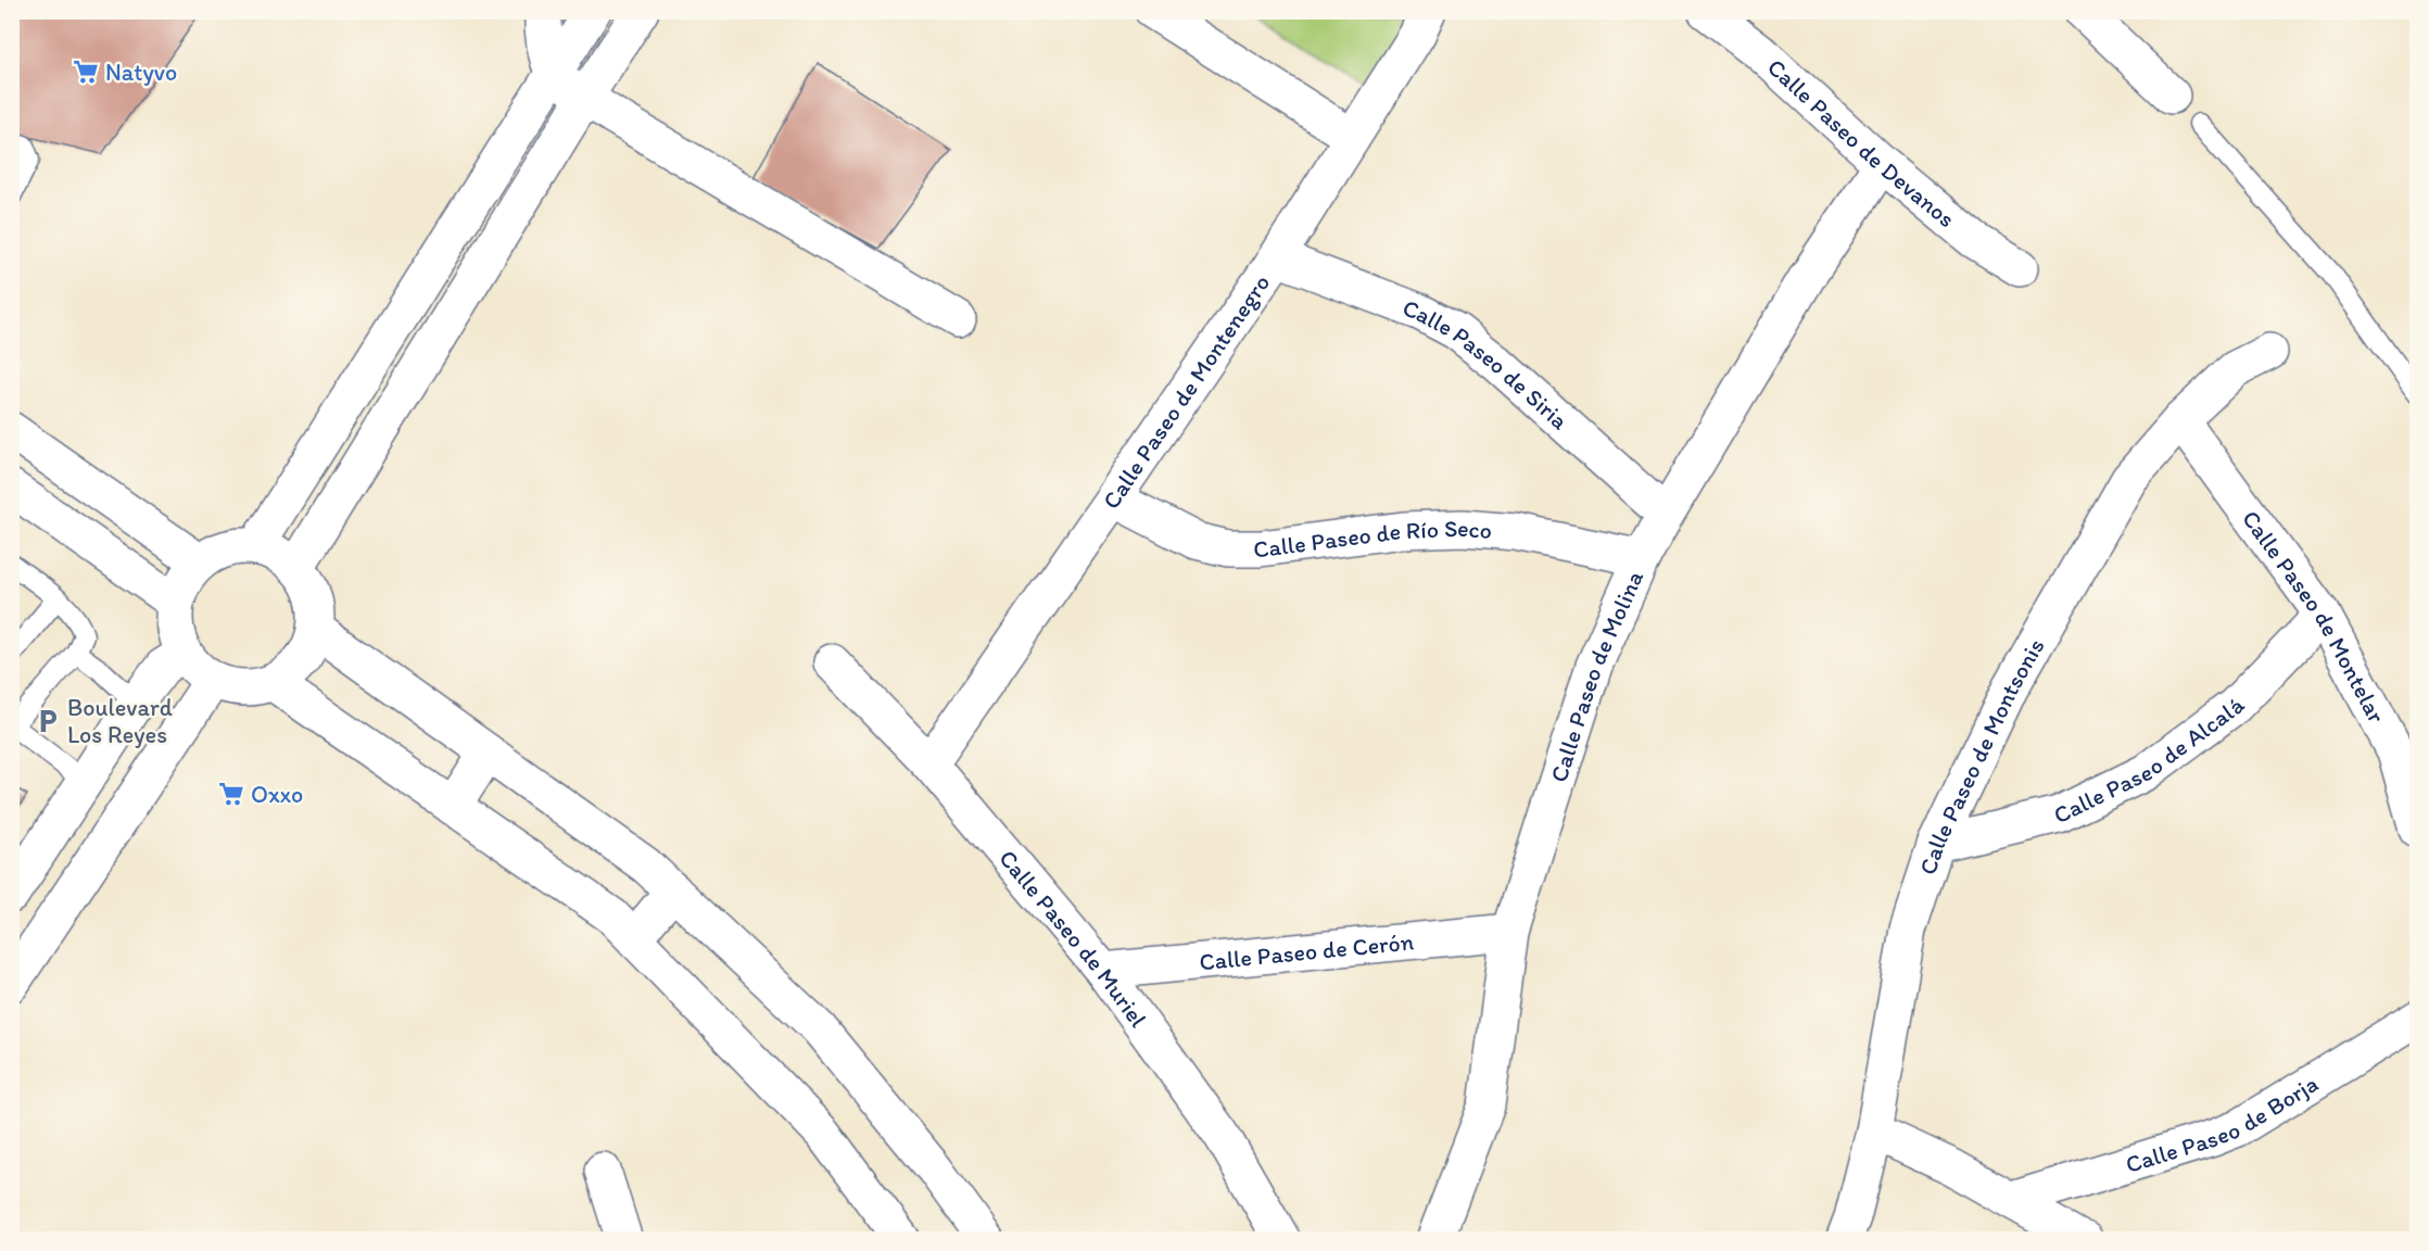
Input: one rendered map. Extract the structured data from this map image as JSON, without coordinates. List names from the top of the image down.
{
  "streets": {
    "street": [
      "Calle Paseo de Devanos",
      "Calle Paseo de Siria",
      "Calle Paseo de Montenegro",
      "Calle Paseo de Río Seco",
      "Calle Paseo de Montelar",
      "Calle Paseo de Molina",
      "Calle Paseo de Alcalá",
      "Calle Paseo de Montsonis",
      "Calle Paseo de Muriel",
      "Calle Paseo de Cerón",
      "Calle Paseo de Borja"
    ]
  },
  "crossings": [
    ["Calle Paseo de Devanos", "Calle Paseo de Molina"],
    ["Calle Paseo de Siria", "Calle Paseo de Montenegro"],
    ["Calle Paseo de Siria", "Calle Paseo de Molina"],
    ["Calle Paseo de Montenegro", "Calle Paseo de Río Seco"],
    ["Calle Paseo de Montenegro", "Calle Paseo de Muriel"],
    ["Calle Paseo de Río Seco", "Calle Paseo de Molina"],
    ["Calle Paseo de Montelar", "Calle Paseo de Alcalá"],
    ["Calle Paseo de Montelar", "Calle Paseo de Montsonis"],
    ["Calle Paseo de Molina", "Calle Paseo de Cerón"],
    ["Calle Paseo de Alcalá", "Calle Paseo de Montsonis"],
    ["Calle Paseo de Muriel", "Calle Paseo de Cerón"]
  ],
  "places": {
    "supermarket": ["Natyvo", "Oxxo"],
    "parking": ["Boulevard Los Reyes"]
  }
}
